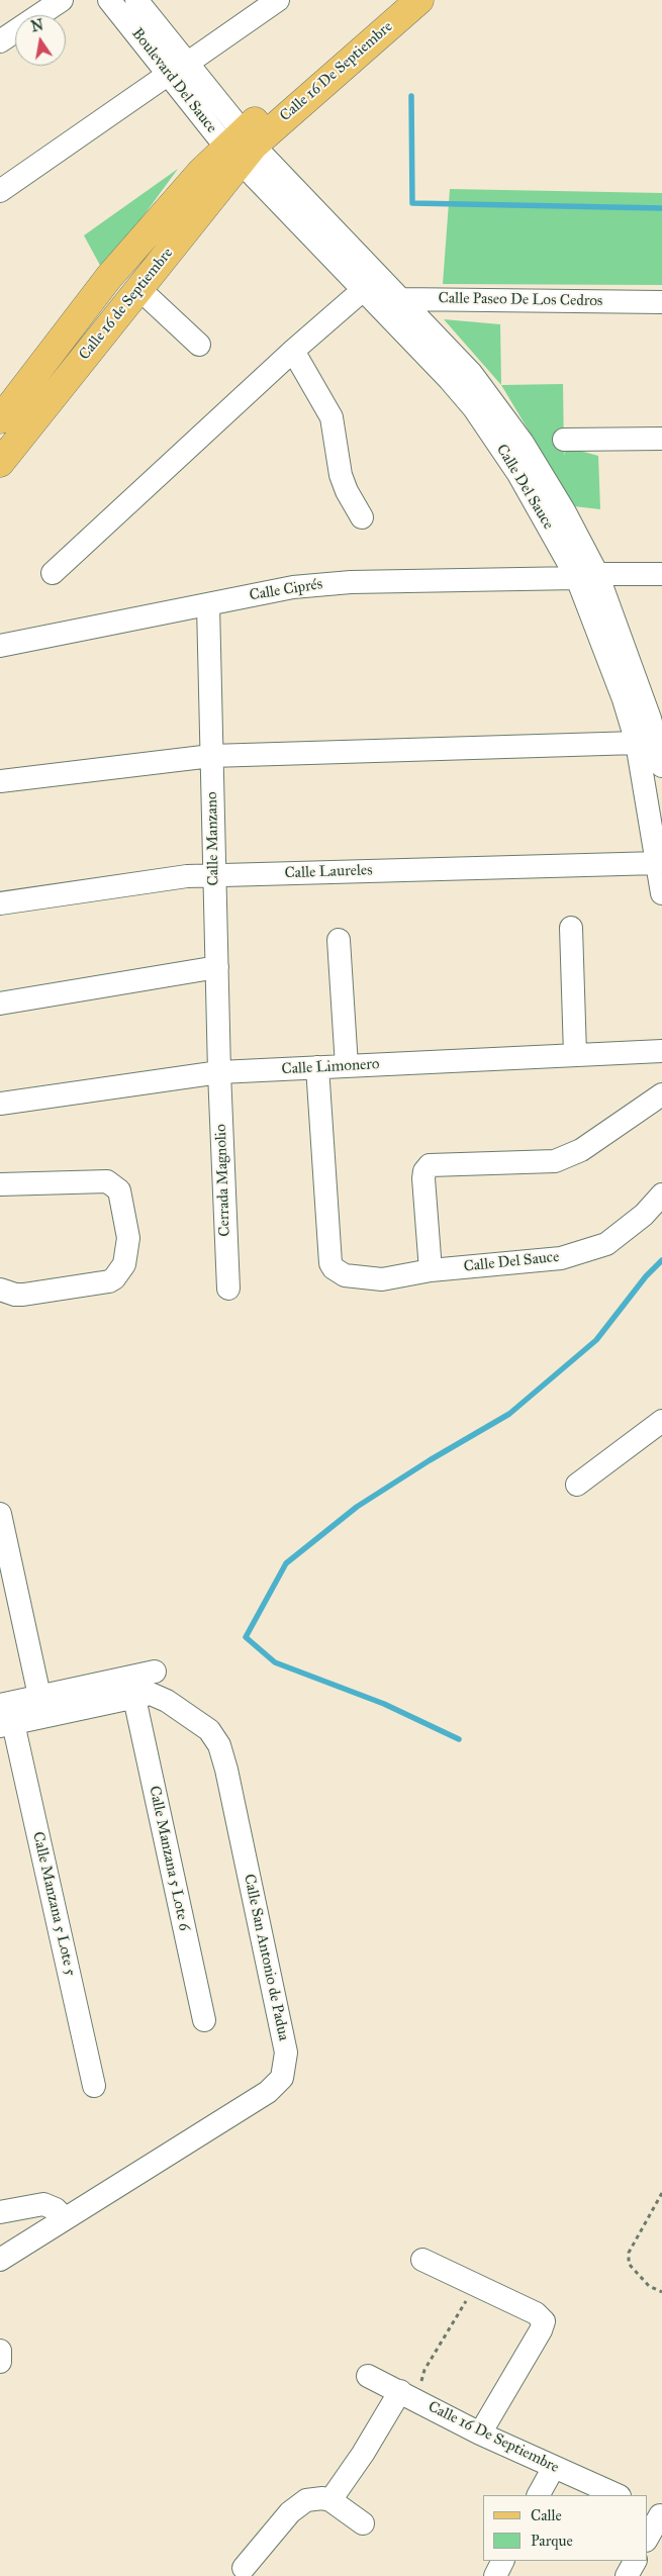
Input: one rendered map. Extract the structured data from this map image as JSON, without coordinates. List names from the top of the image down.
{
  "streets": {
    "main road": ["Calle 16 De Septiembre", "Calle 16 de Septiembre"],
    "street": [
      "Boulevard Del Sauce",
      "Calle Paseo De Los Cedros",
      "Calle Del Sauce",
      "Calle Ciprés",
      "Calle Manzano",
      "Calle Laureles",
      "Calle Limonero",
      "Cerrada Magnolio",
      "Calle Manzana 5 Lote 6",
      "Calle Manzana 5 Lote 5",
      "Calle San Antonio de Padua"
    ]
  },
  "crossings": [
    ["Calle 16 De Septiembre", "Boulevard Del Sauce"],
    ["Calle 16 De Septiembre", "Calle 16 de Septiembre"],
    ["Calle 16 De Septiembre", "Calle Del Sauce"],
    ["Boulevard Del Sauce", "Calle 16 de Septiembre"],
    ["Boulevard Del Sauce", "Calle Del Sauce"],
    ["Calle Paseo De Los Cedros", "Calle Del Sauce"],
    ["Calle 16 de Septiembre", "Calle Del Sauce"],
    ["Calle Del Sauce", "Calle Ciprés"],
    ["Calle Del Sauce", "Calle Laureles"],
    ["Calle Del Sauce", "Calle Limonero"],
    ["Calle Ciprés", "Calle Manzano"],
    ["Calle Manzano", "Calle Laureles"],
    ["Calle Manzano", "Calle Limonero"],
    ["Calle Manzano", "Cerrada Magnolio"],
    ["Calle Limonero", "Cerrada Magnolio"],
    ["Calle Manzana 5 Lote 6", "Calle San Antonio de Padua"],
    ["Calle Manzana 5 Lote 5", "Calle San Antonio de Padua"]
  ],
  "legend": ["Calle", "Parque"],
  "north": "top"
}
